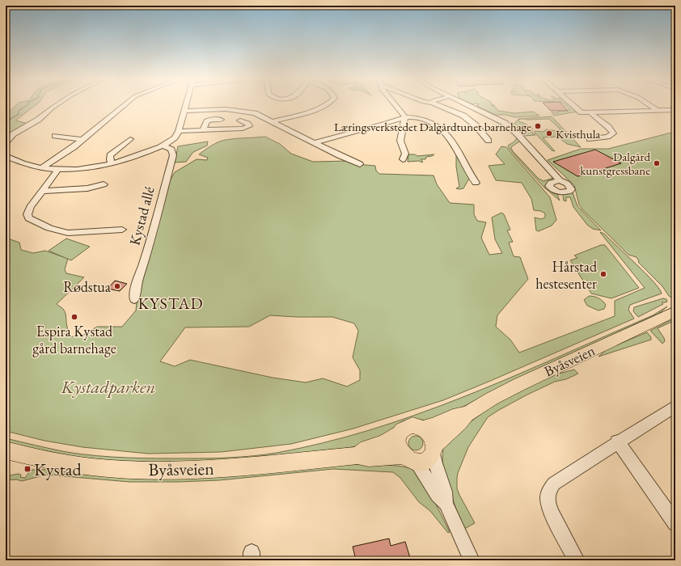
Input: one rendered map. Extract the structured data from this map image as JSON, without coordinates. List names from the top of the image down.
{
  "streets": {
    "main road": ["Byåsveien"],
    "street": ["Kystad allé"]
  },
  "districts": ["KYSTAD"],
  "parks": ["Kystadparken"],
  "places": {
    "other": [
      "Læringsverkstedet Dalgårdtunet barnehage",
      "Kvisthula",
      "Dalgård kunstgressbane",
      "Hårstad hestesenter",
      "Rødstua",
      "Espira Kystad gård barnehage"
    ],
    "transit": ["Kystad"]
  }
}
